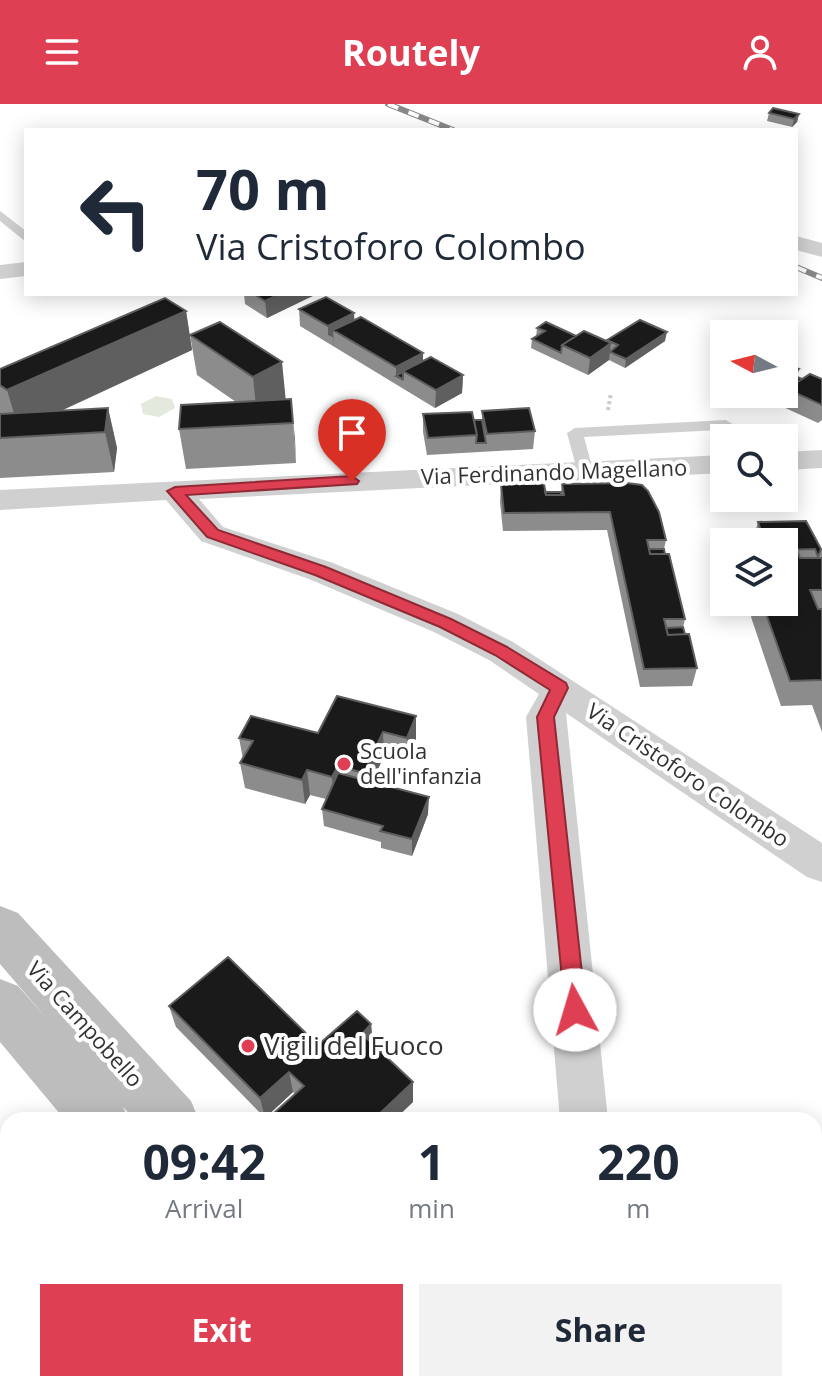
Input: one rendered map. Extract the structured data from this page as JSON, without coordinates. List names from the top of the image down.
{
  "streets": {
    "main road": ["Via Campobello"],
    "street": ["Via Ferdinando Magellano", "Via Cristoforo Colombo"]
  },
  "crossings": [
    ["Via Ferdinando Magellano", "Via Cristoforo Colombo"]
  ],
  "places": ["Scuola dell'infanzia", "Vigili del Fuoco"],
  "north": "left",
  "page": {
    "header": "Routely",
    "turn": ["70 m", "Via Cristoforo Colombo"],
    "eta": [
      "09:42",
      "Arrival",
      "1",
      "min",
      "220",
      "m"
    ],
    "buttons": ["Exit", "Share"]
  }
}
